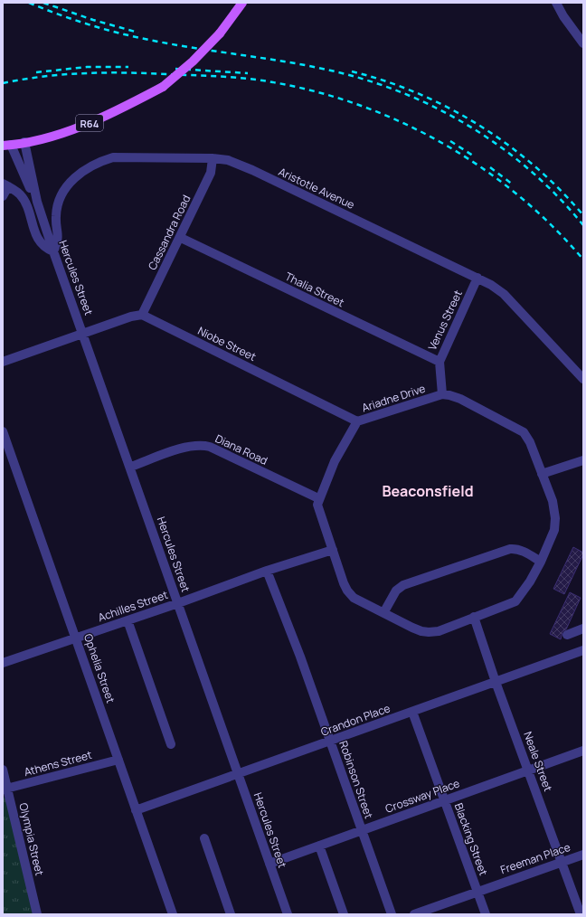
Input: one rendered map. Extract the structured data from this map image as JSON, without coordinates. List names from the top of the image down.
{
  "streets": {
    "main road": ["R64"],
    "street": [
      "Aristotle Avenue",
      "Cassandra Road",
      "Hercules Street",
      "Thalia Street",
      "Venus Street",
      "Niobe Street",
      "Ariadne Drive",
      "Diana Road",
      "Achilles Street",
      "Ophelia Street",
      "Crandon Place",
      "Neale Street",
      "Athens Street",
      "Robinson Street",
      "Crossway Place",
      "Olympia Street",
      "Blacking Street",
      "Freeman Place"
    ]
  },
  "crossings": [
    ["R64", "Hercules Street"],
    ["Aristotle Avenue", "Cassandra Road"],
    ["Aristotle Avenue", "Hercules Street"],
    ["Aristotle Avenue", "Venus Street"],
    ["Cassandra Road", "Thalia Street"],
    ["Cassandra Road", "Niobe Street"],
    ["Hercules Street", "Diana Road"],
    ["Hercules Street", "Achilles Street"],
    ["Hercules Street", "Crandon Place"],
    ["Hercules Street", "Crossway Place"],
    ["Thalia Street", "Venus Street"],
    ["Venus Street", "Ariadne Drive"],
    ["Niobe Street", "Ariadne Drive"],
    ["Ariadne Drive", "Diana Road"],
    ["Ariadne Drive", "Achilles Street"],
    ["Ariadne Drive", "Neale Street"],
    ["Achilles Street", "Ophelia Street"],
    ["Achilles Street", "Robinson Street"],
    ["Ophelia Street", "Crandon Place"],
    ["Ophelia Street", "Athens Street"],
    ["Crandon Place", "Neale Street"],
    ["Crandon Place", "Robinson Street"],
    ["Crandon Place", "Blacking Street"],
    ["Neale Street", "Crossway Place"],
    ["Neale Street", "Freeman Place"],
    ["Athens Street", "Olympia Street"],
    ["Robinson Street", "Crossway Place"],
    ["Crossway Place", "Blacking Street"],
    ["Blacking Street", "Freeman Place"]
  ],
  "districts": ["Beaconsfield"]
}
